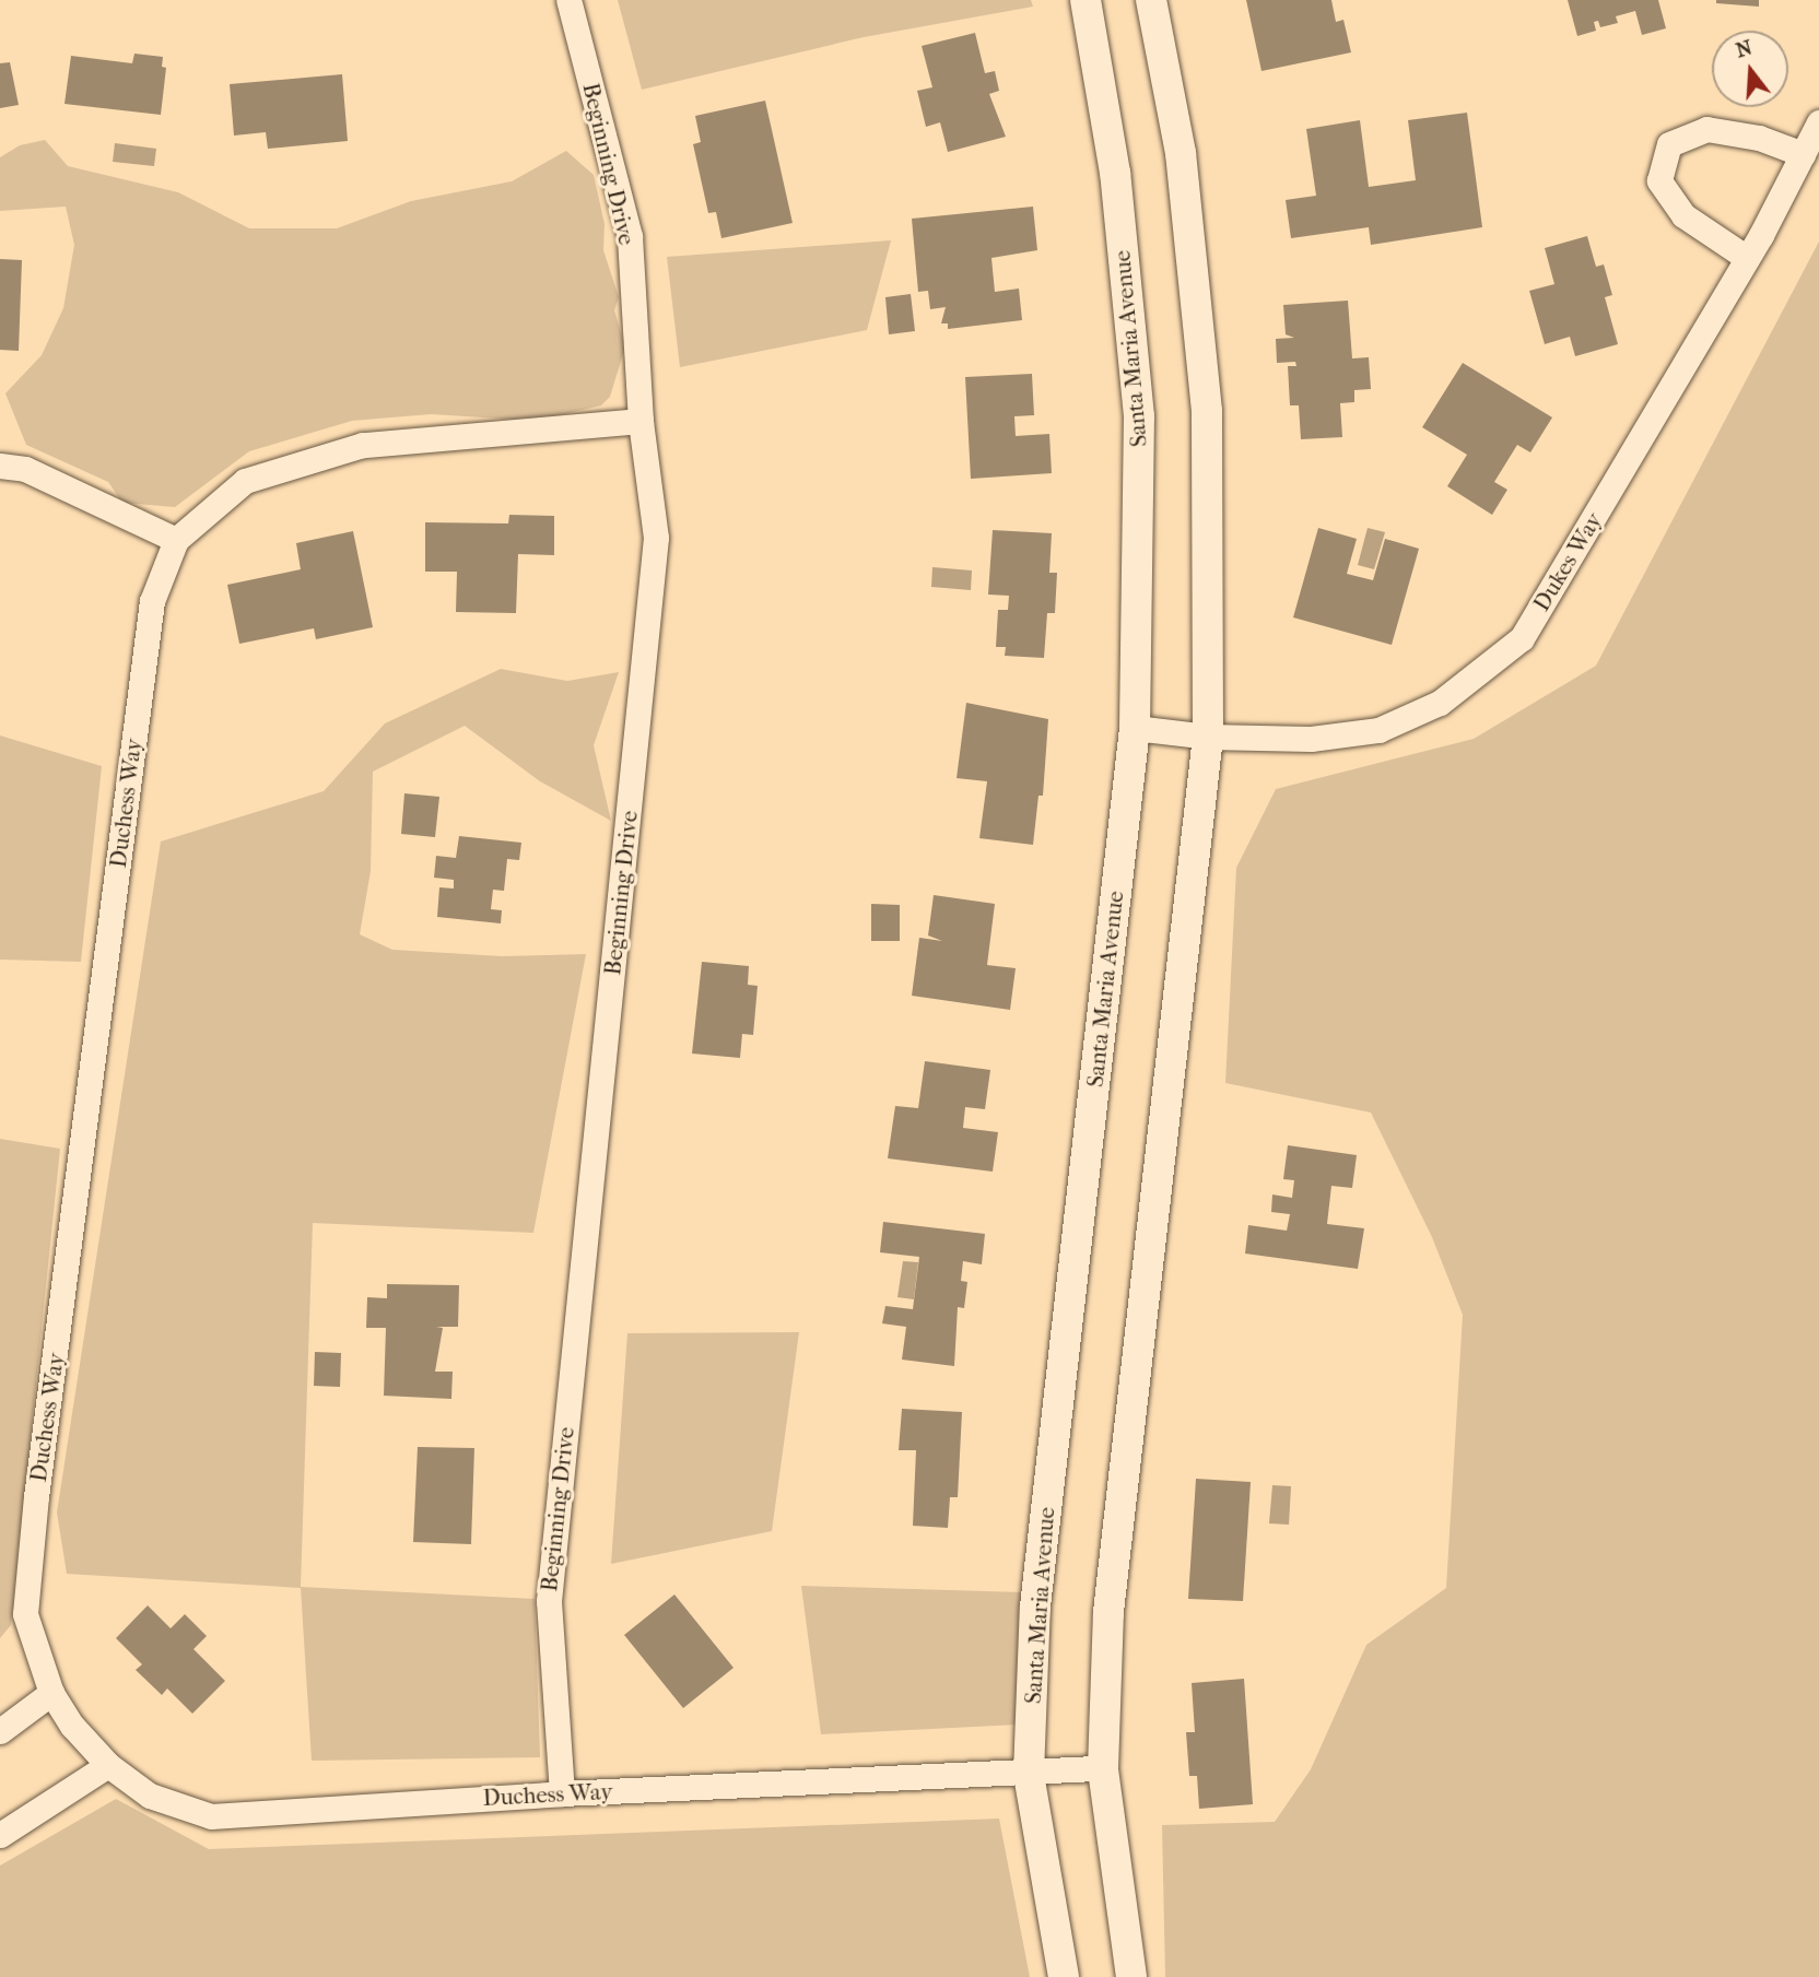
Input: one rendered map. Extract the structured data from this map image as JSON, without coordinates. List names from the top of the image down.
{
  "streets": {
    "street": [
      "Beginning Drive",
      "Santa Maria Avenue",
      "Dukes Way",
      "Duchess Way"
    ]
  },
  "crossings": [
    ["Beginning Drive", "Duchess Way"],
    ["Santa Maria Avenue", "Dukes Way"],
    ["Santa Maria Avenue", "Duchess Way"]
  ],
  "north": "top"
}
